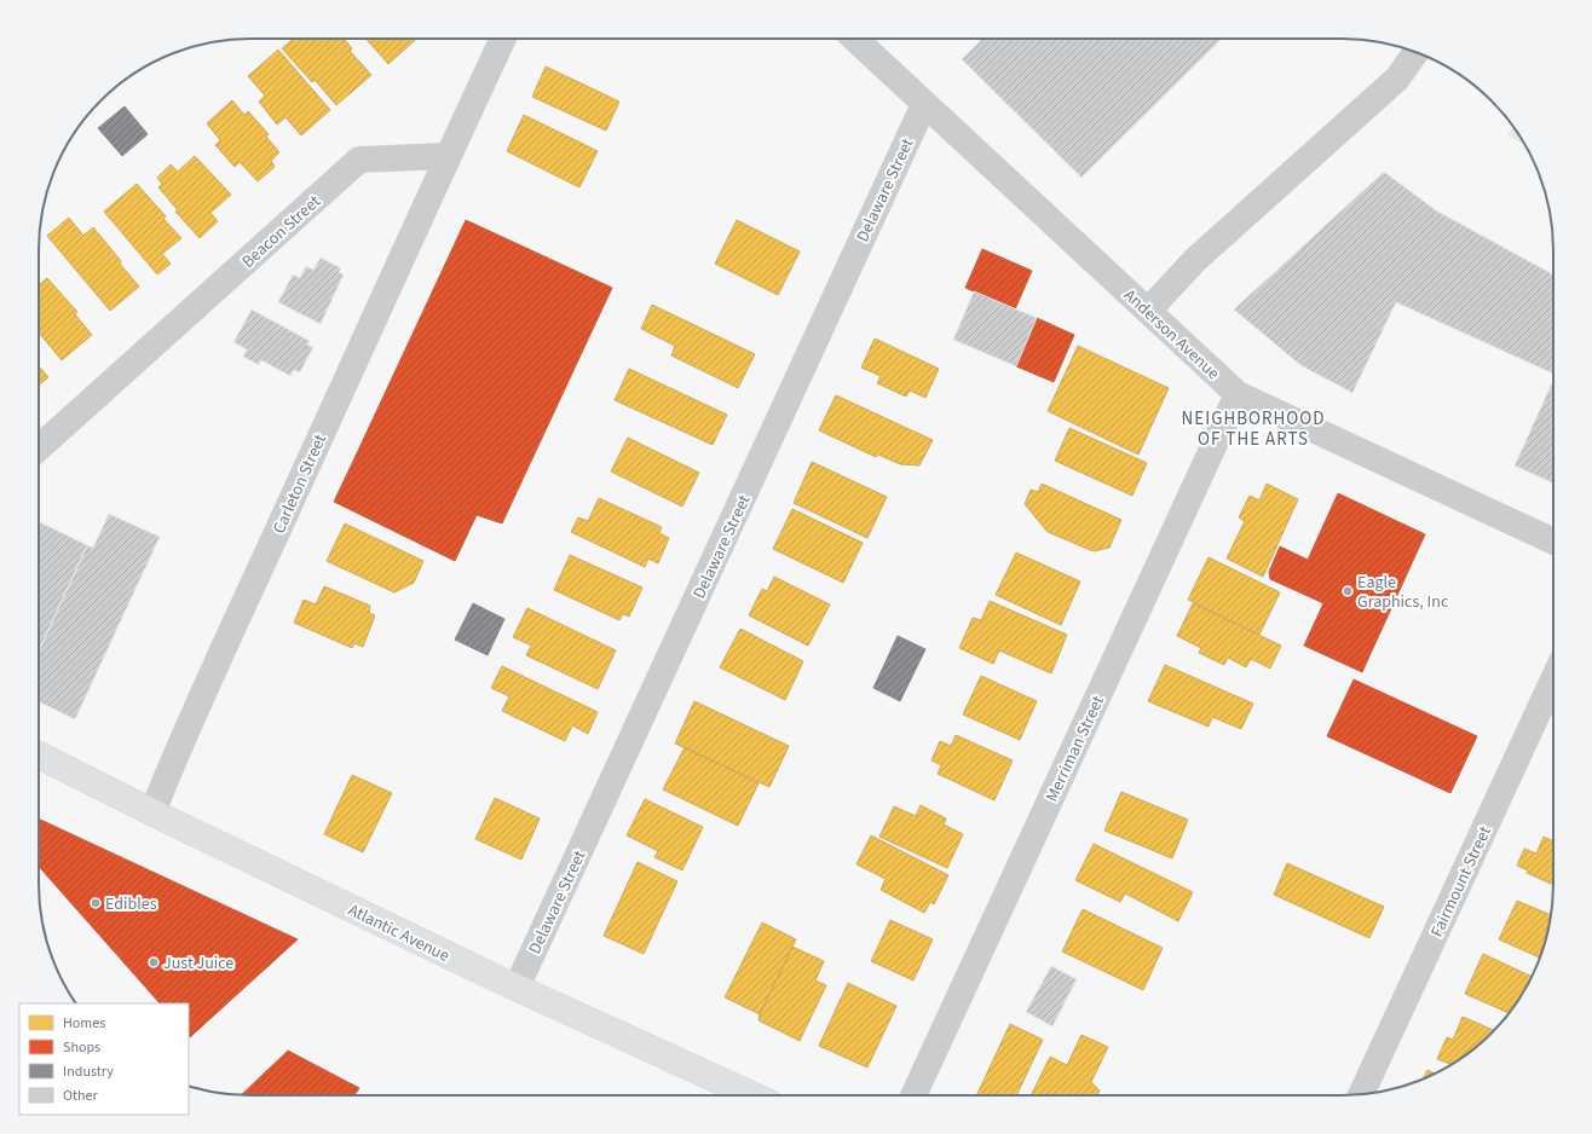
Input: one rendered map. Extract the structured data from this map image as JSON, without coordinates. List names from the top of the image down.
{
  "streets": {
    "main road": ["Atlantic Avenue"],
    "street": [
      "Delaware Street",
      "Beacon Street",
      "Anderson Avenue",
      "Carleton Street",
      "Merriman Street",
      "Fairmount Street"
    ]
  },
  "crossings": [
    ["Delaware Street", "Anderson Avenue"],
    ["Delaware Street", "Atlantic Avenue"],
    ["Beacon Street", "Carleton Street"],
    ["Anderson Avenue", "Merriman Street"],
    ["Carleton Street", "Atlantic Avenue"]
  ],
  "districts": ["NEIGHBORHOOD OF THE ARTS"],
  "places": ["Eagle Graphics, Inc", "Edibles", "Just Juice"],
  "legend": [
    "Homes",
    "Shops",
    "Industry",
    "Other"
  ]
}
